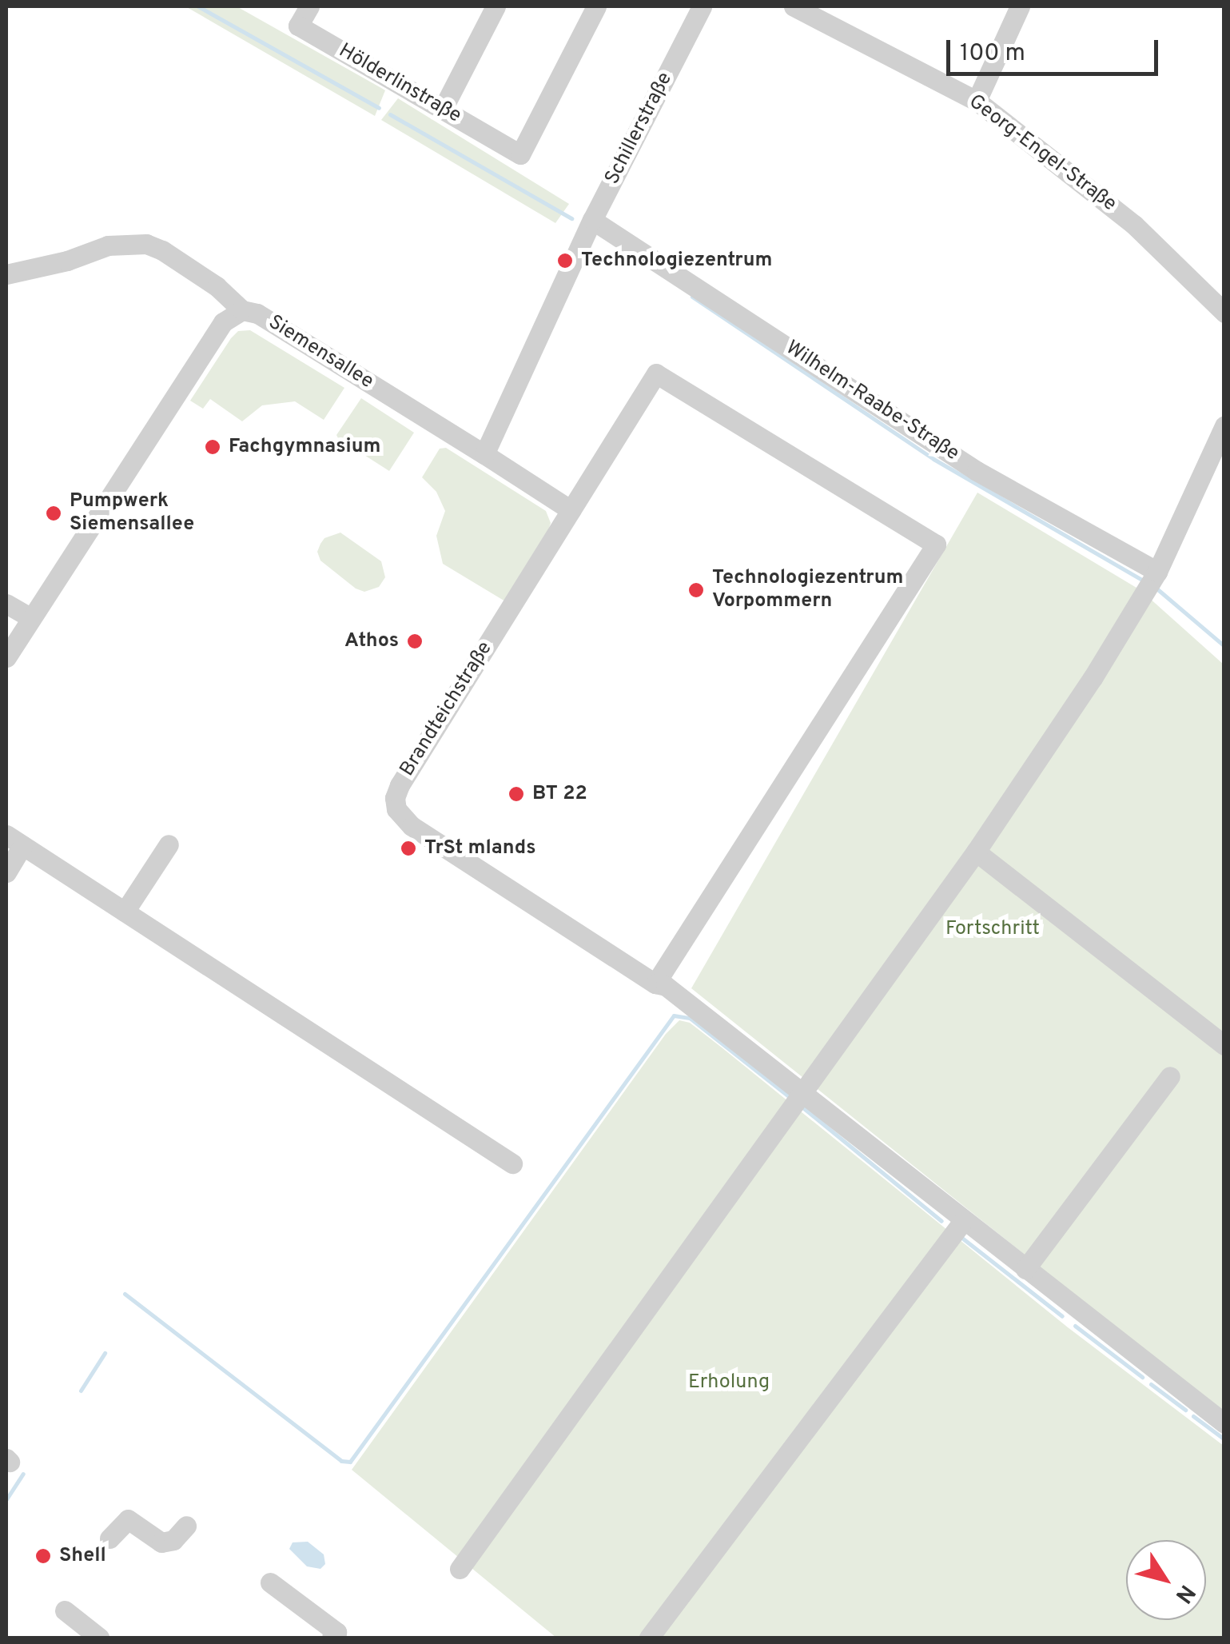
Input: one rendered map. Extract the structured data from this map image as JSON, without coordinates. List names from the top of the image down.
{
  "streets": {
    "street": [
      "Hölderlinstraße",
      "Schillerstraße",
      "Georg-Engel-Straße",
      "Siemensallee",
      "Wilhelm-Raabe-Straße",
      "Brandteichstraße"
    ]
  },
  "crossings": [
    ["Schillerstraße", "Siemensallee"],
    ["Schillerstraße", "Wilhelm-Raabe-Straße"]
  ],
  "parks": ["Fortschritt", "Erholung"],
  "places": [
    "Technologiezentrum",
    "Fachgymnasium",
    "Pumpwerk Siemensallee",
    "Technologiezentrum Vorpommern",
    "Athos",
    "BT 22",
    "TrSt mlands",
    "Shell"
  ],
  "scale_bar": "100 m",
  "north": "bottom right"
}
